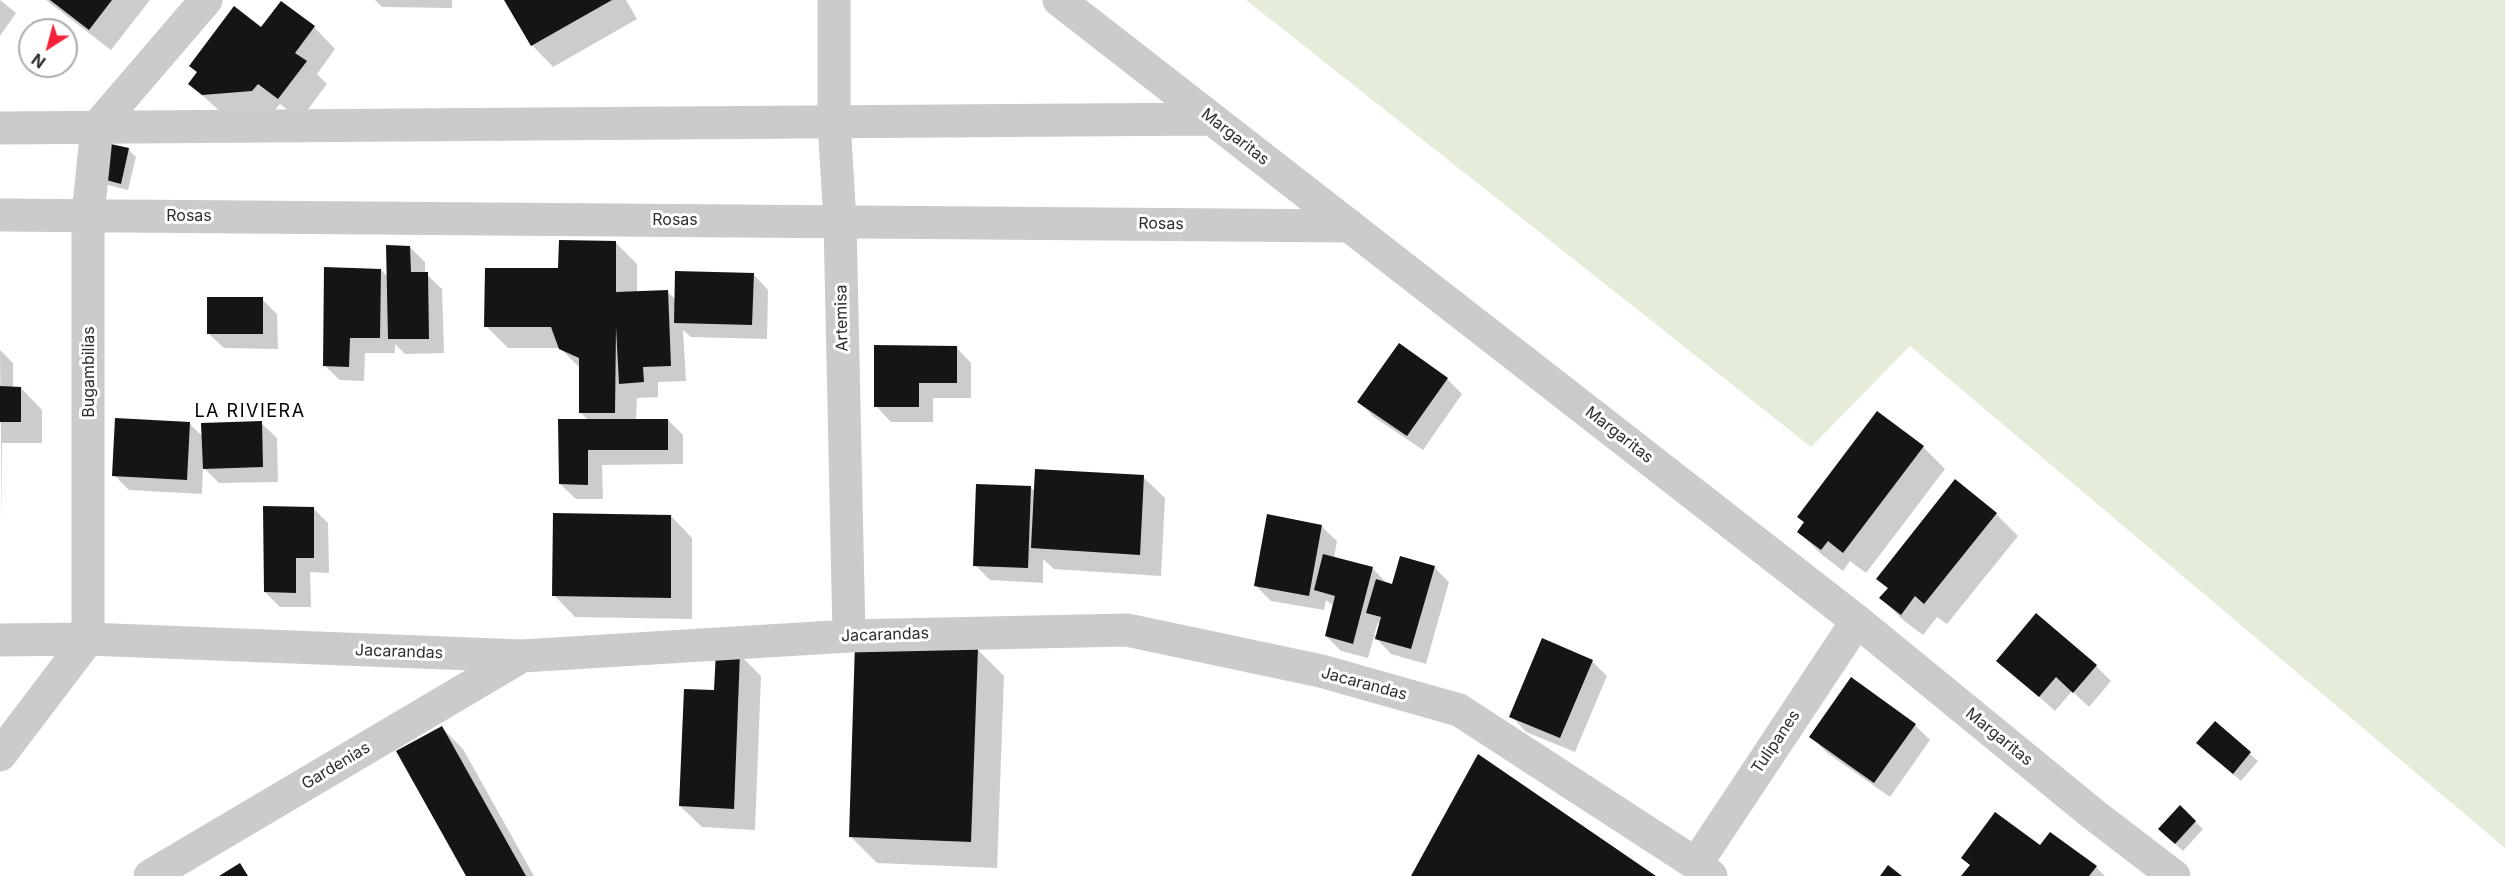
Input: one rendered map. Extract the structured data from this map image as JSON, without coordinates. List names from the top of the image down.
{
  "streets": {
    "street": [
      "Margaritas",
      "Rosas",
      "Artemisa",
      "Bugambilias",
      "Jacarandas",
      "Tulipanes",
      "Gardenias"
    ]
  },
  "crossings": [
    ["Margaritas", "Rosas"],
    ["Margaritas", "Tulipanes"],
    ["Rosas", "Artemisa"],
    ["Rosas", "Bugambilias"],
    ["Artemisa", "Jacarandas"],
    ["Bugambilias", "Jacarandas"],
    ["Jacarandas", "Tulipanes"],
    ["Jacarandas", "Gardenias"]
  ],
  "districts": ["LA RIVIERA"],
  "north": "bottom left"
}
